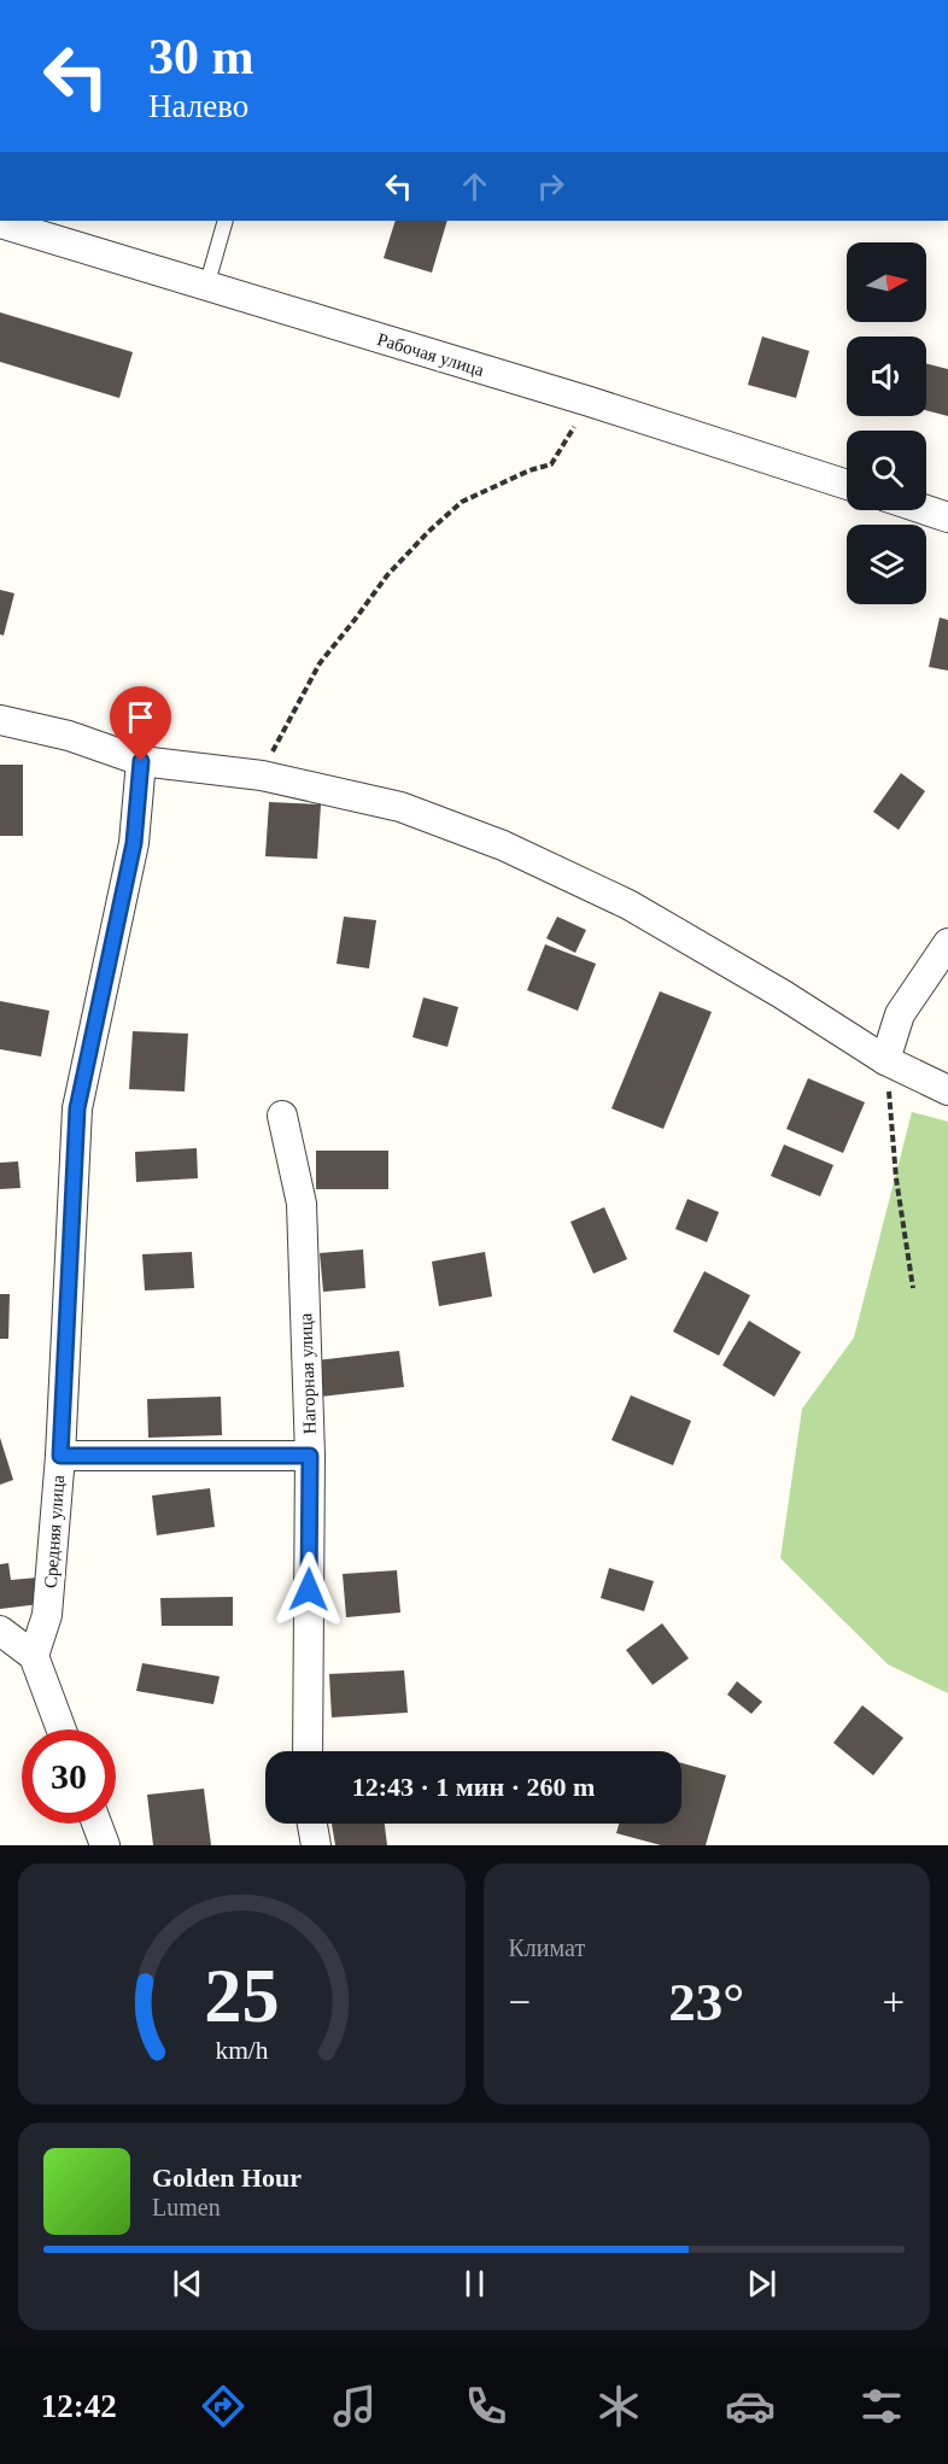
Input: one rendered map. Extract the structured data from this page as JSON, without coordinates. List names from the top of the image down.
{
  "streets": {
    "street": ["Рабочая улица", "Нагорная улица", "Средняя улица"]
  },
  "north": "right",
  "page": {
    "turn": ["30 m", "Налево"],
    "limit": "30",
    "trip": "12:43 · 1 мин · 260 m",
    "tile": "Климат",
    "heat": ["−", "23°", "+"],
    "song": ["Golden Hour", "Lumen"],
    "tabs": "12:42",
    "gauge": ["25", "km/h"]
  }
}
